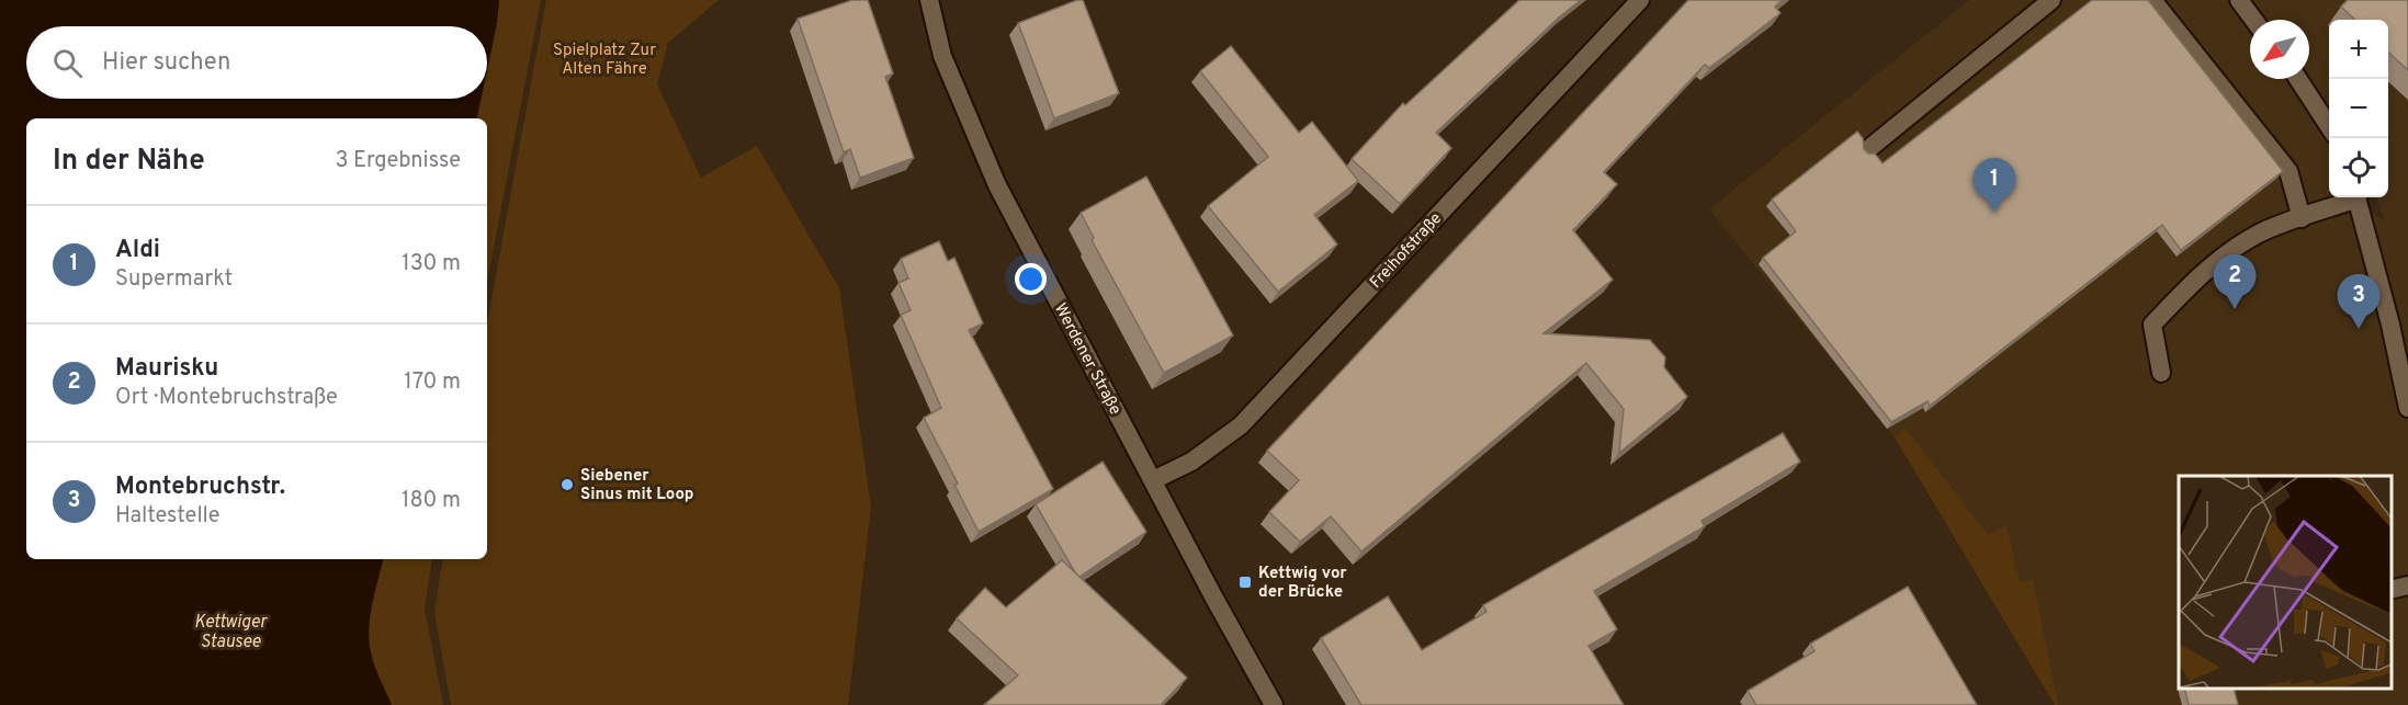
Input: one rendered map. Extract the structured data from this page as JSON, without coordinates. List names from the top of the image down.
{
  "streets": {
    "street": ["Freihofstraße", "Werdener Straße"]
  },
  "crossings": [
    ["Freihofstraße", "Werdener Straße"]
  ],
  "water": ["Kettwiger Stausee"],
  "parks": ["Spielplatz Zur Alten Fähre"],
  "places": {
    "other": ["Siebener Sinus mit Loop"],
    "transit": ["Kettwig vor der Brücke"]
  },
  "north": "bottom left",
  "page": {
    "map_buttons": ["+", "−"],
    "search": "Hier suchen",
    "heading": ["In der Nähe", "3 Ergebnisse"],
    "pins": ["1", "2", "3"],
    "list": [
      {
        "mark": "1",
        "name": "Aldi",
        "note": "Supermarkt",
        "value": "130 m"
      },
      {
        "mark": "2",
        "name": "Maurisku",
        "note": "Ort · Montebruchstraße",
        "value": "170 m"
      },
      {
        "mark": "3",
        "name": "Montebruchstr.",
        "note": "Haltestelle",
        "value": "180 m"
      }
    ]
  }
}
